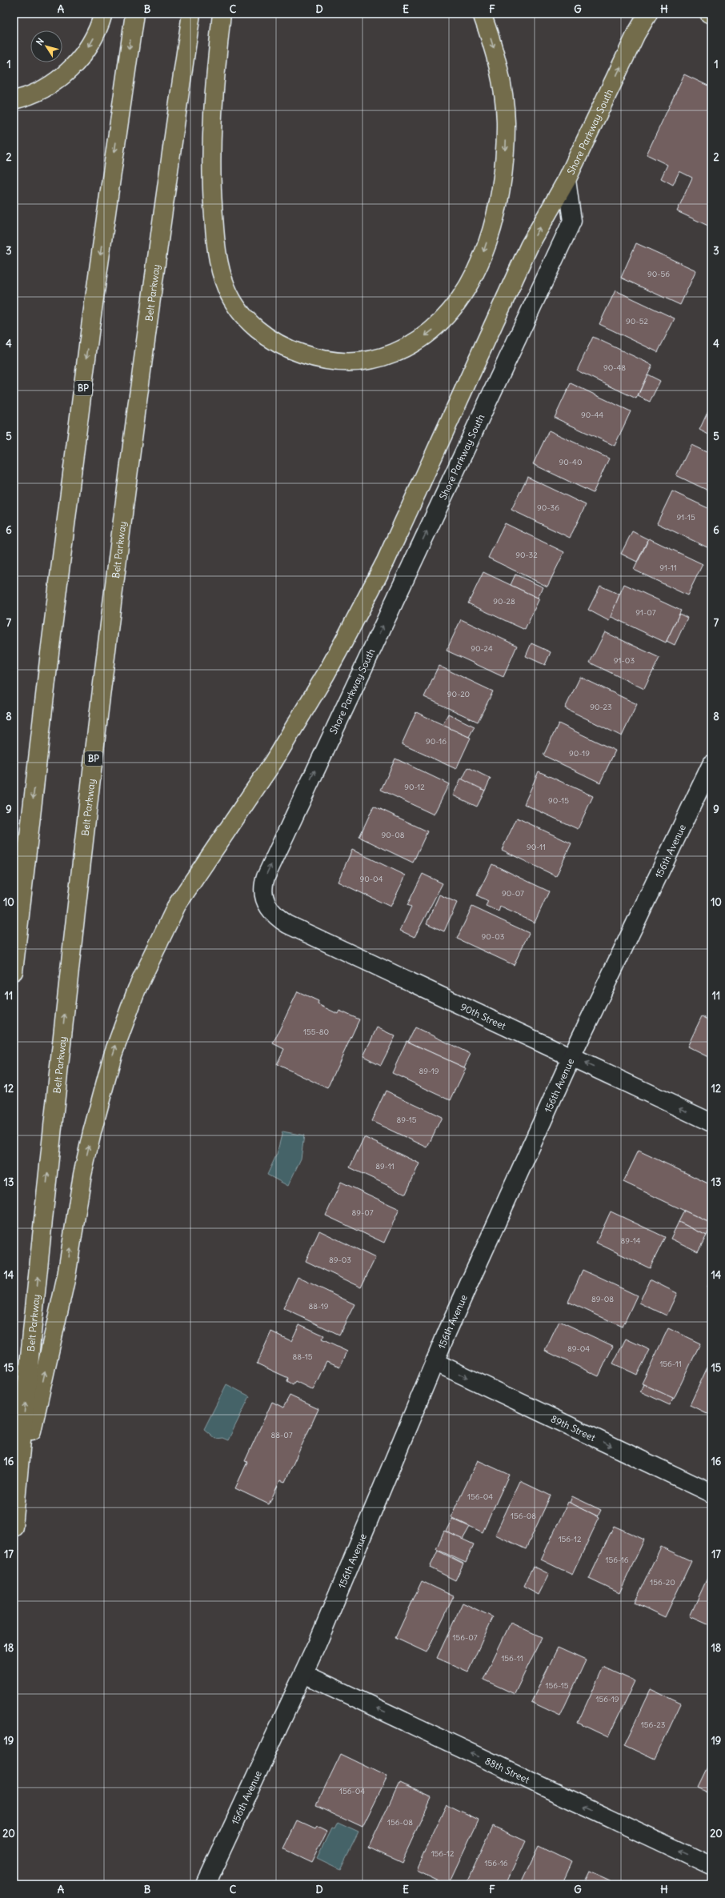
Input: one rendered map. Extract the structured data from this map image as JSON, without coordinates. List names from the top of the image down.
{
  "streets": {
    "main road": ["Shore Parkway South", "Belt Parkway", "BP"],
    "street": [
      "156th Avenue",
      "90th Street",
      "89th Street",
      "88th Street"
    ]
  },
  "crossings": [
    ["Shore Parkway South", "90th Street"],
    ["156th Avenue", "90th Street"],
    ["156th Avenue", "89th Street"],
    ["156th Avenue", "88th Street"]
  ],
  "one_way": ["89th Street", "88th Street"],
  "house_numbers": [
    "90-56",
    "90-52",
    "90-48",
    "90-44",
    "90-40",
    "90-36",
    "91-15",
    "90-32",
    "91-11",
    "90-28",
    "91-07",
    "90-24",
    "91-03",
    "90-20",
    "90-23",
    "90-16",
    "90-19",
    "90-12",
    "90-15",
    "90-08",
    "90-11",
    "90-04",
    "90-07",
    "90-03",
    "155-80",
    "89-19",
    "89-15",
    "89-11",
    "89-07",
    "89-14",
    "89-03",
    "89-08",
    "88-19",
    "89-04",
    "88-15",
    "156-11",
    "88-07",
    "156-04",
    "156-08",
    "156-12",
    "156-16",
    "156-20",
    "156-07",
    "156-11",
    "156-15",
    "156-19",
    "156-23",
    "156-04",
    "156-08",
    "156-12",
    "156-16"
  ],
  "north": "top left",
  "grid": {
    "columns": [
      "A",
      "B",
      "C",
      "D",
      "E",
      "F",
      "G",
      "H"
    ],
    "rows": [
      "1",
      "2",
      "3",
      "4",
      "5",
      "6",
      "7",
      "8",
      "9",
      "10",
      "11",
      "12",
      "13",
      "14",
      "15",
      "16",
      "17",
      "18",
      "19",
      "20"
    ]
  }
}
